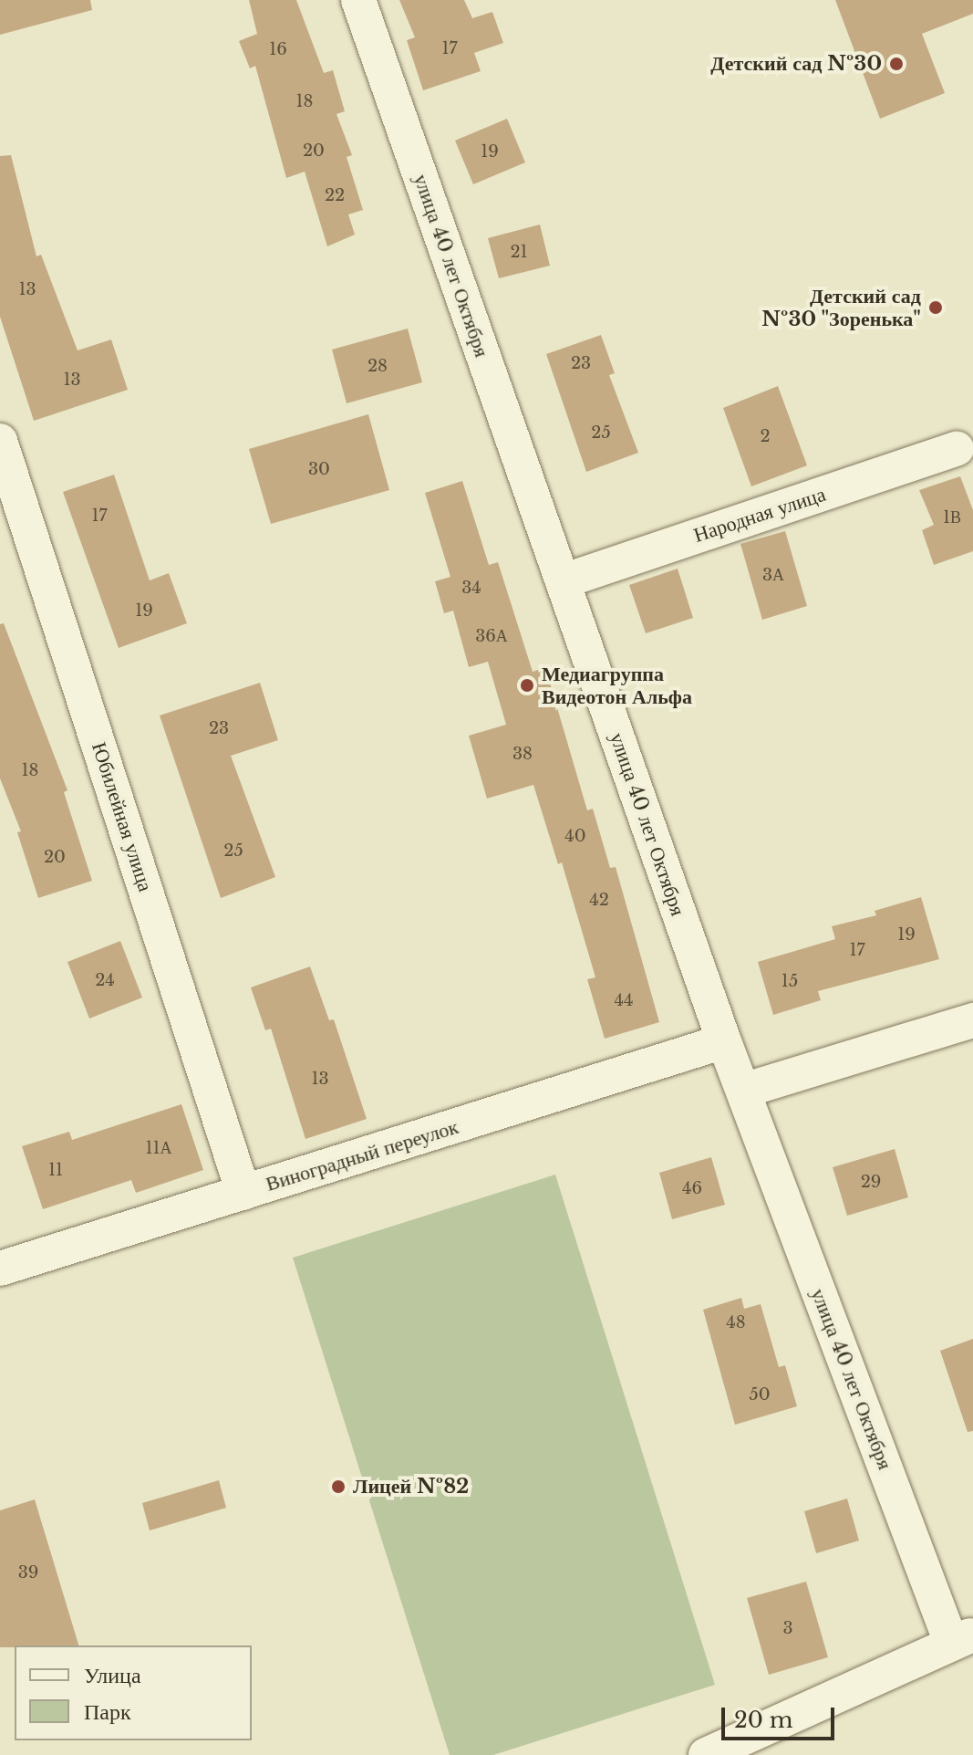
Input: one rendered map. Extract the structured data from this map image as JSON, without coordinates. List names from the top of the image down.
{
  "streets": {
    "street": [
      "улица 40 лет Октября",
      "Народная улица",
      "Юбилейная улица",
      "Виноградный переулок"
    ]
  },
  "crossings": [
    ["улица 40 лет Октября", "Народная улица"],
    ["улица 40 лет Октября", "Виноградный переулок"],
    ["Юбилейная улица", "Виноградный переулок"]
  ],
  "places": [
    "Детский сад №30",
    "Детский сад №30 \"Зоренька\"",
    "Медиагруппа Видеотон Альфа",
    "Лицей №82"
  ],
  "house_numbers": [
    "17",
    "16",
    "18",
    "20",
    "19",
    "22",
    "21",
    "13",
    "23",
    "28",
    "13",
    "25",
    "2",
    "30",
    "17",
    "1В",
    "3А",
    "34",
    "19",
    "36А",
    "23",
    "38",
    "18",
    "40",
    "25",
    "20",
    "42",
    "19",
    "17",
    "24",
    "15",
    "44",
    "13",
    "11А",
    "11",
    "29",
    "46",
    "48",
    "50",
    "39",
    "3"
  ],
  "legend": ["Улица", "Парк"],
  "scale_bar": "20 m"
}
